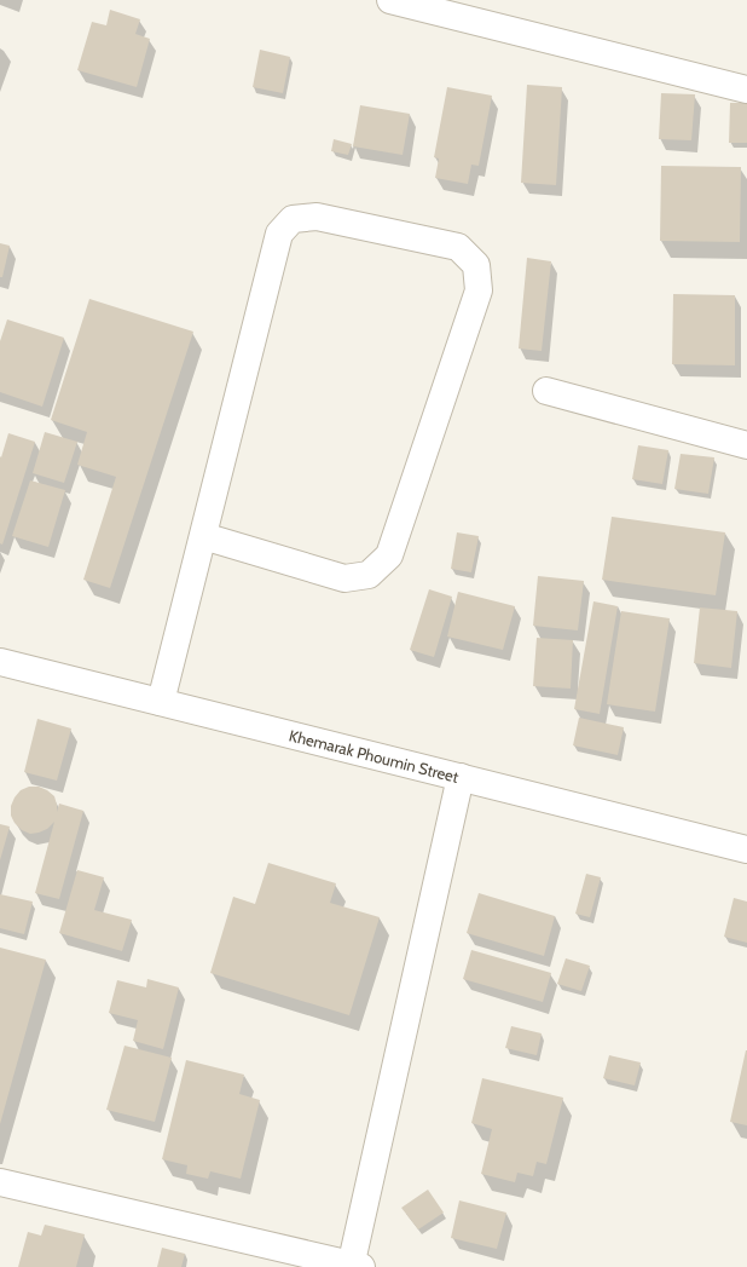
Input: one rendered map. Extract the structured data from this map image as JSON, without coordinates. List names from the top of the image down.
{
  "streets": {
    "street": ["Khemarak Phoumin Street"]
  }
}
